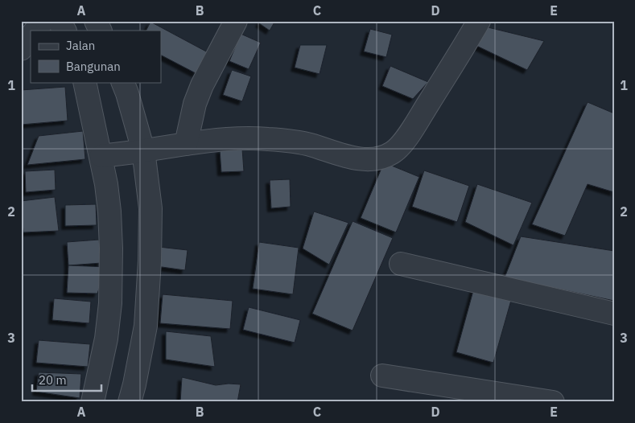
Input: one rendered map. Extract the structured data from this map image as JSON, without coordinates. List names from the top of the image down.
{
  "legend": ["Jalan", "Bangunan"],
  "scale_bar": "20 m",
  "grid": {
    "columns": [
      "A",
      "B",
      "C",
      "D",
      "E"
    ],
    "rows": ["1", "2", "3"]
  }
}
